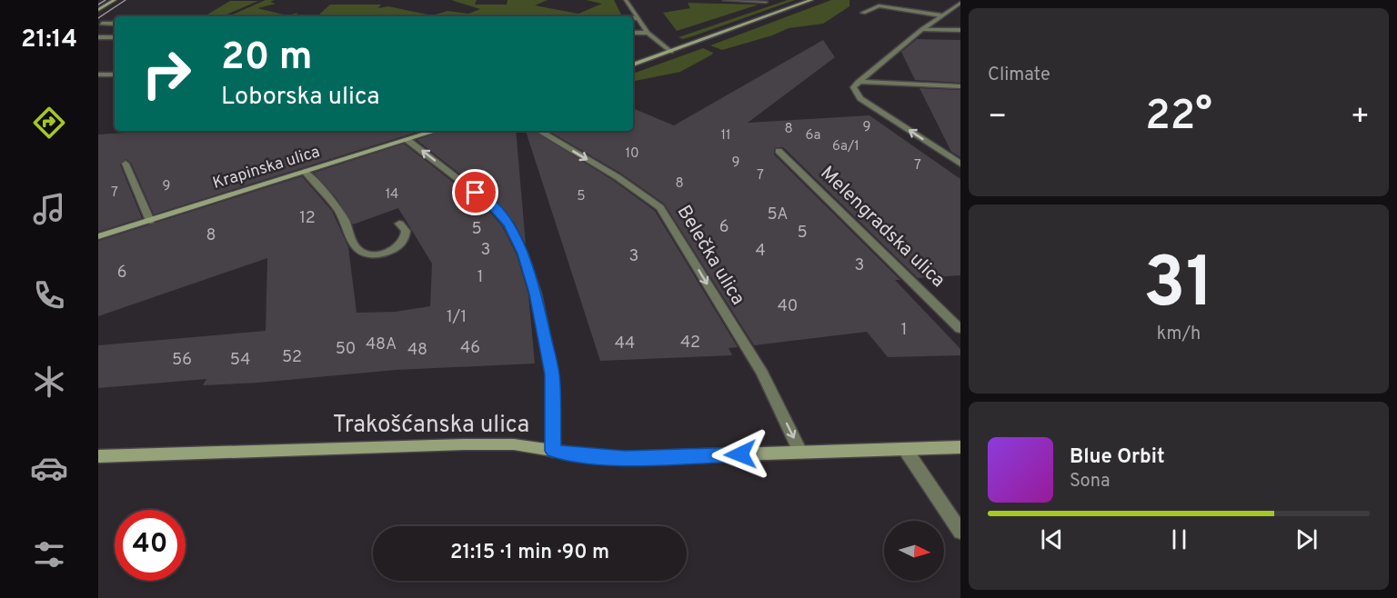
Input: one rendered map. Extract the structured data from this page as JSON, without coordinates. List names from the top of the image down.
{
  "streets": {
    "street": [
      "Krapinska ulica",
      "Melengradska ulica",
      "Belečka ulica",
      "Trakošćanska ulica"
    ]
  },
  "crossings": [
    ["Belečka ulica", "Trakošćanska ulica"]
  ],
  "one_way": ["Belečka ulica"],
  "house_numbers": [
    "9",
    "8",
    "11",
    "6a",
    "6a/1",
    "10",
    "9",
    "7",
    "7",
    "8",
    "9",
    "7",
    "14",
    "5",
    "5A",
    "12",
    "6",
    "5",
    "5",
    "8",
    "3",
    "4",
    "3",
    "3",
    "6",
    "1",
    "40",
    "1/1",
    "1",
    "42",
    "44",
    "48A",
    "46",
    "50",
    "48",
    "52",
    "56",
    "54"
  ],
  "north": "right",
  "page": {
    "tabs": "21:14",
    "tile": [
      "Climate",
      ["31", "km/h"]
    ],
    "turn": ["20 m", "Loborska ulica"],
    "heat": ["−", "22°", "+"],
    "song": ["Blue Orbit", "Sona"],
    "limit": "40",
    "trip": "21:15 · 1 min · 90 m"
  }
}
